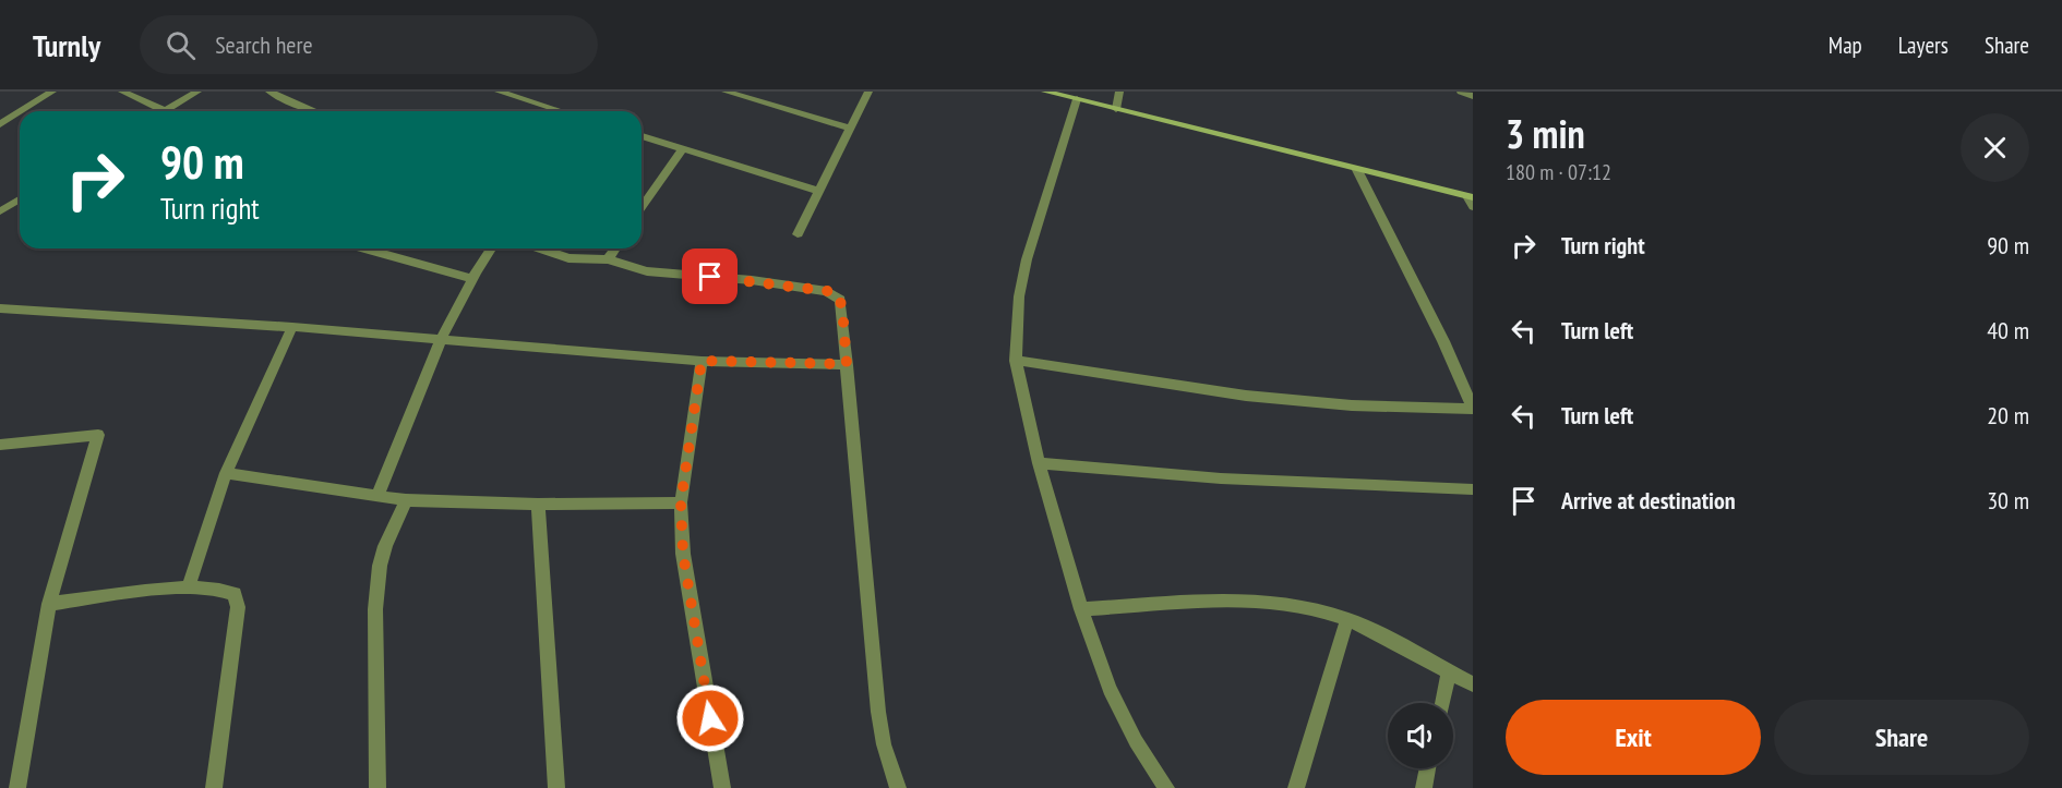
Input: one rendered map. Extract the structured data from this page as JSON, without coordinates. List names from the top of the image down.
{
  "page": {
    "header": "Turnly",
    "search": "Search here",
    "nav": ["Map", "Layers", "Share"],
    "heading": ["3 min", "180 m · 07:12"],
    "turn": ["90 m", "Turn right"],
    "list": [
      {
        "name": "Turn right",
        "value": "90 m"
      },
      {
        "name": "Turn left",
        "value": "40 m"
      },
      {
        "name": "Turn left",
        "value": "20 m"
      },
      {
        "name": "Arrive at destination",
        "value": "30 m"
      }
    ],
    "buttons": ["Exit", "Share"]
  }
}
